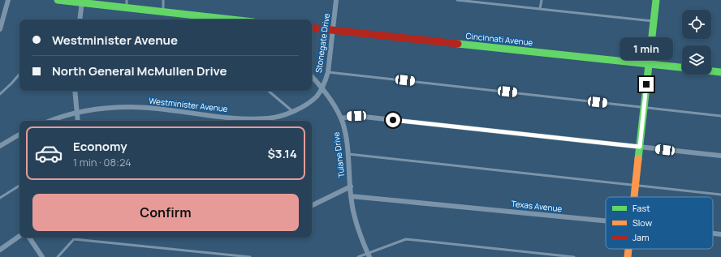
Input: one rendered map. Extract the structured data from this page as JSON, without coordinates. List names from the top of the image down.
{
  "streets": {
    "street": [
      "Cincinnati Avenue",
      "Stonegate Drive",
      "Westminister Avenue",
      "Tulane Drive",
      "Texas Avenue"
    ]
  },
  "crossings": [
    ["Cincinnati Avenue", "Stonegate Drive"],
    ["Stonegate Drive", "Westminister Avenue"],
    ["Stonegate Drive", "Tulane Drive"],
    ["Westminister Avenue", "Tulane Drive"],
    ["Tulane Drive", "Texas Avenue"]
  ],
  "legend": ["Fast", "Slow", "Jam"],
  "page": {
    "banner": ["Westminister Avenue", "North General McMullen Drive"],
    "bubble": "1 min",
    "list": [
      {
        "name": "Economy",
        "note": "1 min · 08:24",
        "value": "$3.14"
      }
    ],
    "buttons": "Confirm"
  }
}
